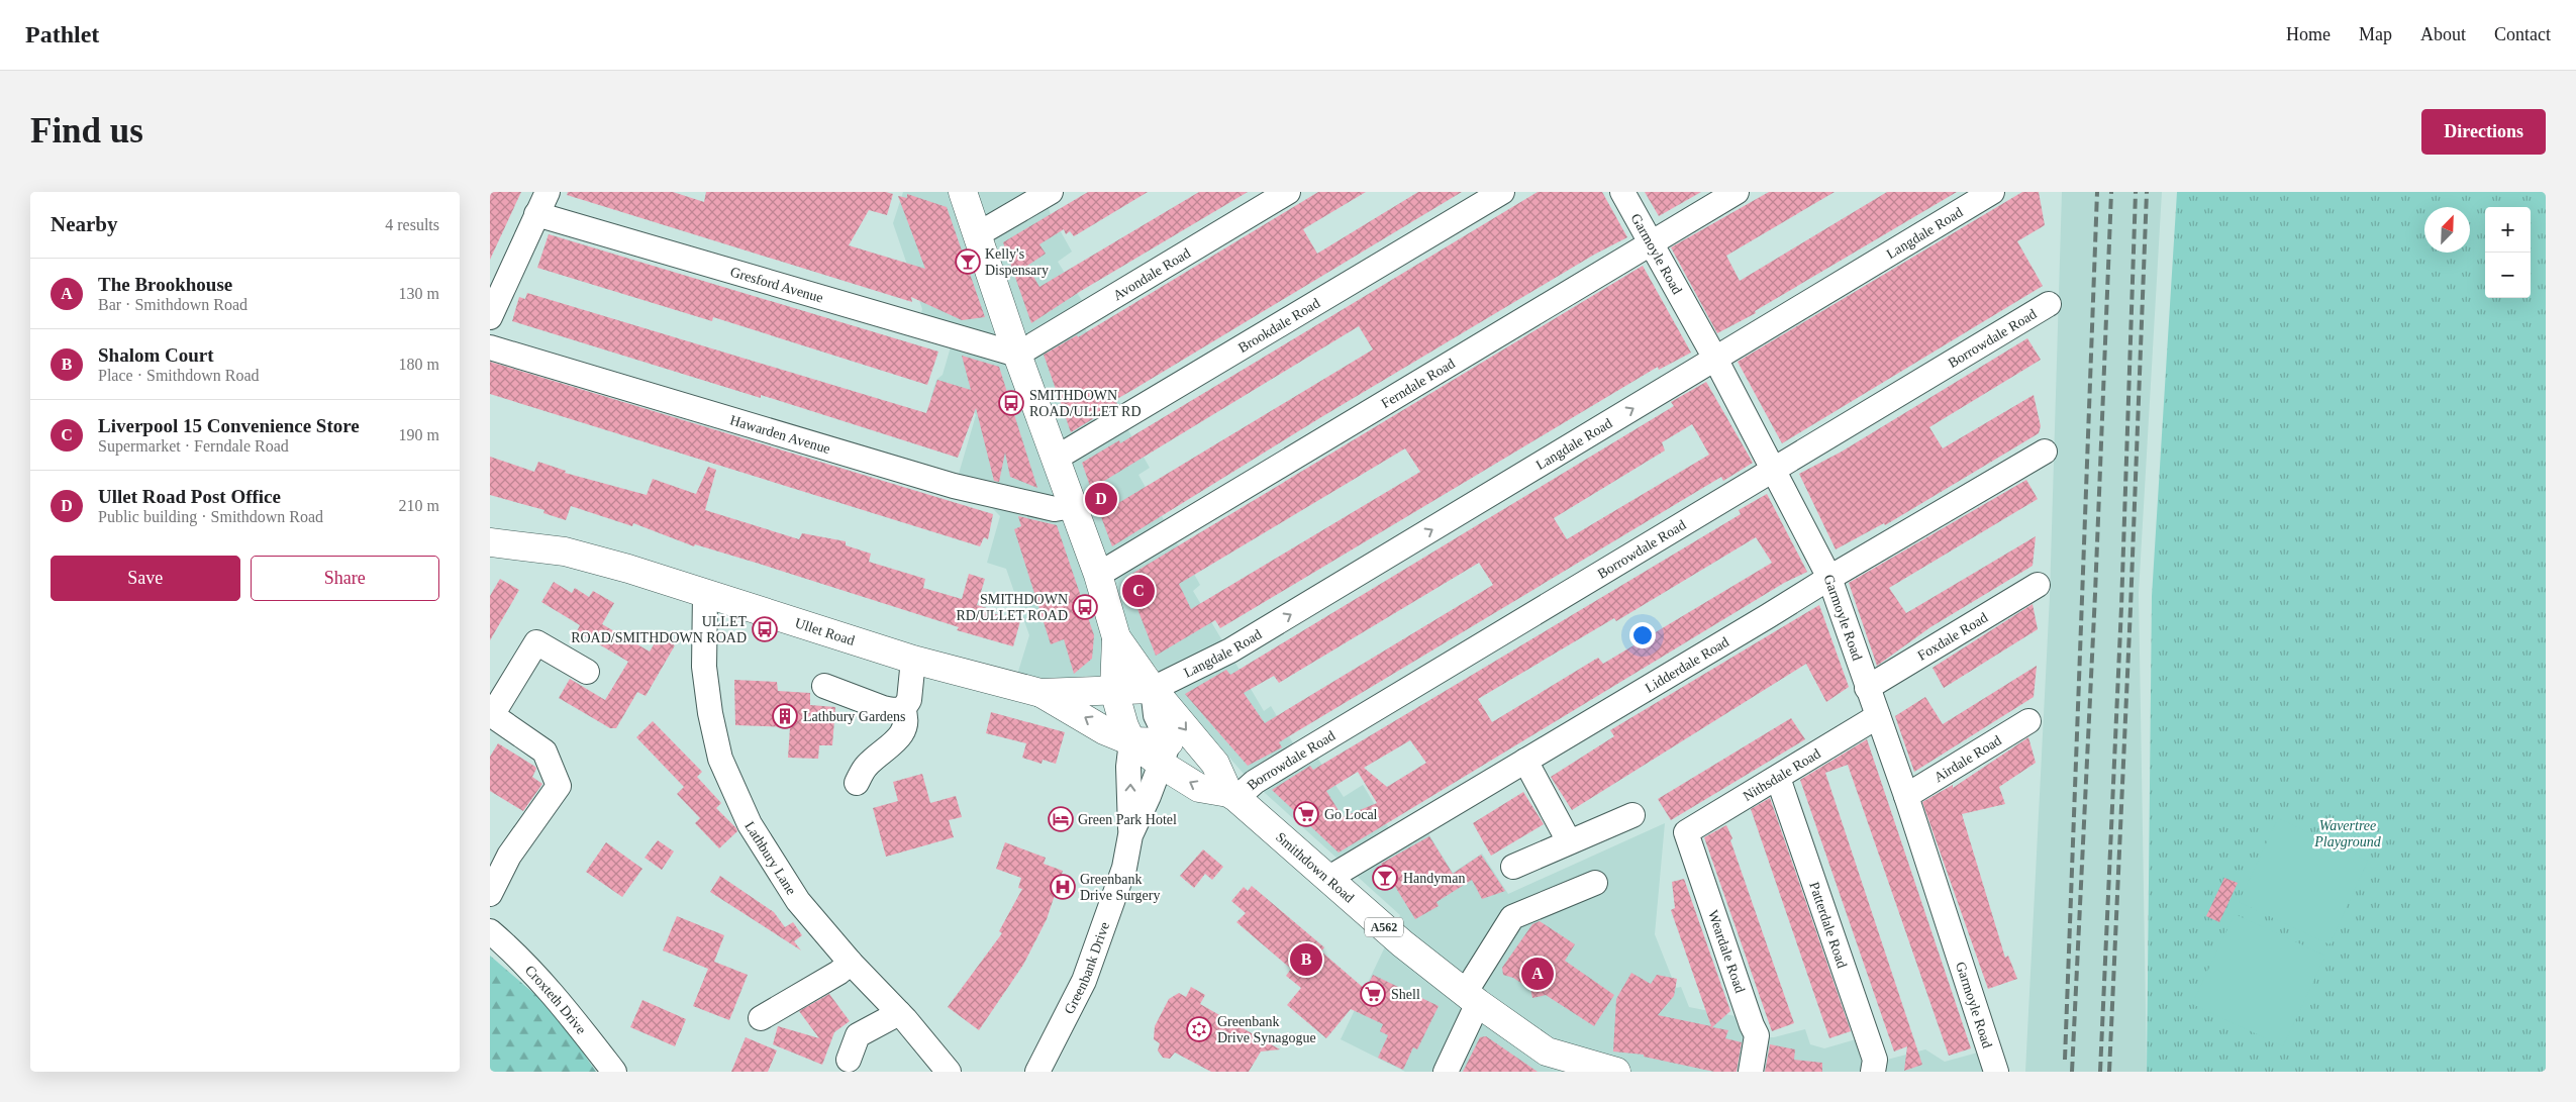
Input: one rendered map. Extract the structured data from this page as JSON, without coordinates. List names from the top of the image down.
{
  "streets": {
    "main road": ["Ullet Road", "Smithdown Road", "A562"],
    "street": [
      "Langdale Road",
      "Garmoyle Road",
      "Avondale Road",
      "Gresford Avenue",
      "Brookdale Road",
      "Borrowdale Road",
      "Ferndale Road",
      "Hawarden Avenue",
      "Foxdale Road",
      "Lidderdale Road",
      "Airdale Road",
      "Nithsdale Road",
      "Lathbury Lane",
      "Patterdale Road",
      "Weardale Road",
      "Greenbank Drive",
      "Croxteth Drive"
    ]
  },
  "crossings": [
    ["Langdale Road", "Garmoyle Road"],
    ["Langdale Road", "Ullet Road"],
    ["Langdale Road", "Smithdown Road"],
    ["Garmoyle Road", "Borrowdale Road"],
    ["Garmoyle Road", "Ferndale Road"],
    ["Garmoyle Road", "Foxdale Road"],
    ["Garmoyle Road", "Lidderdale Road"],
    ["Garmoyle Road", "Airdale Road"],
    ["Garmoyle Road", "Nithsdale Road"],
    ["Avondale Road", "Gresford Avenue"],
    ["Avondale Road", "Smithdown Road"],
    ["Gresford Avenue", "Smithdown Road"],
    ["Brookdale Road", "Smithdown Road"],
    ["Borrowdale Road", "Smithdown Road"],
    ["Ferndale Road", "Smithdown Road"],
    ["Hawarden Avenue", "Smithdown Road"],
    ["Ullet Road", "Lathbury Lane"],
    ["Ullet Road", "Smithdown Road"],
    ["Lidderdale Road", "Smithdown Road"],
    ["Nithsdale Road", "Patterdale Road"],
    ["Nithsdale Road", "Weardale Road"]
  ],
  "one_way": ["Langdale Road"],
  "parks": ["Wavertree Playground"],
  "places": {
    "bar": ["Kelly's Dispensary", "Handyman"],
    "bus stop": ["SMITHDOWN ROAD/ULLET RD", "SMITHDOWN RD/ULLET ROAD", "ULLET ROAD/SMITHDOWN ROAD"],
    "building": ["Lathbury Gardens"],
    "supermarket": ["Go Local", "Shell"],
    "hotel": ["Green Park Hotel"],
    "hospital": ["Greenbank Drive Surgery"],
    "synagogue": ["Greenbank Drive Synagogue"]
  },
  "north": "top right",
  "page": {
    "header": "Pathlet",
    "nav": [
      "Home",
      "Map",
      "About",
      "Contact"
    ],
    "buttons": [
      "Directions",
      ["Save", "Share"]
    ],
    "title": "Find us",
    "heading": ["Nearby", "4 results"],
    "map_buttons": ["+", "−"],
    "list": [
      {
        "mark": "A",
        "name": "The Brookhouse",
        "note": "Bar · Smithdown Road",
        "value": "130 m"
      },
      {
        "mark": "B",
        "name": "Shalom Court",
        "note": "Place · Smithdown Road",
        "value": "180 m"
      },
      {
        "mark": "C",
        "name": "Liverpool 15 Convenience Store",
        "note": "Supermarket · Ferndale Road",
        "value": "190 m"
      },
      {
        "mark": "D",
        "name": "Ullet Road Post Office",
        "note": "Public building · Smithdown Road",
        "value": "210 m"
      }
    ],
    "pins": [
      "D",
      "C",
      "B",
      "A"
    ]
  }
}
